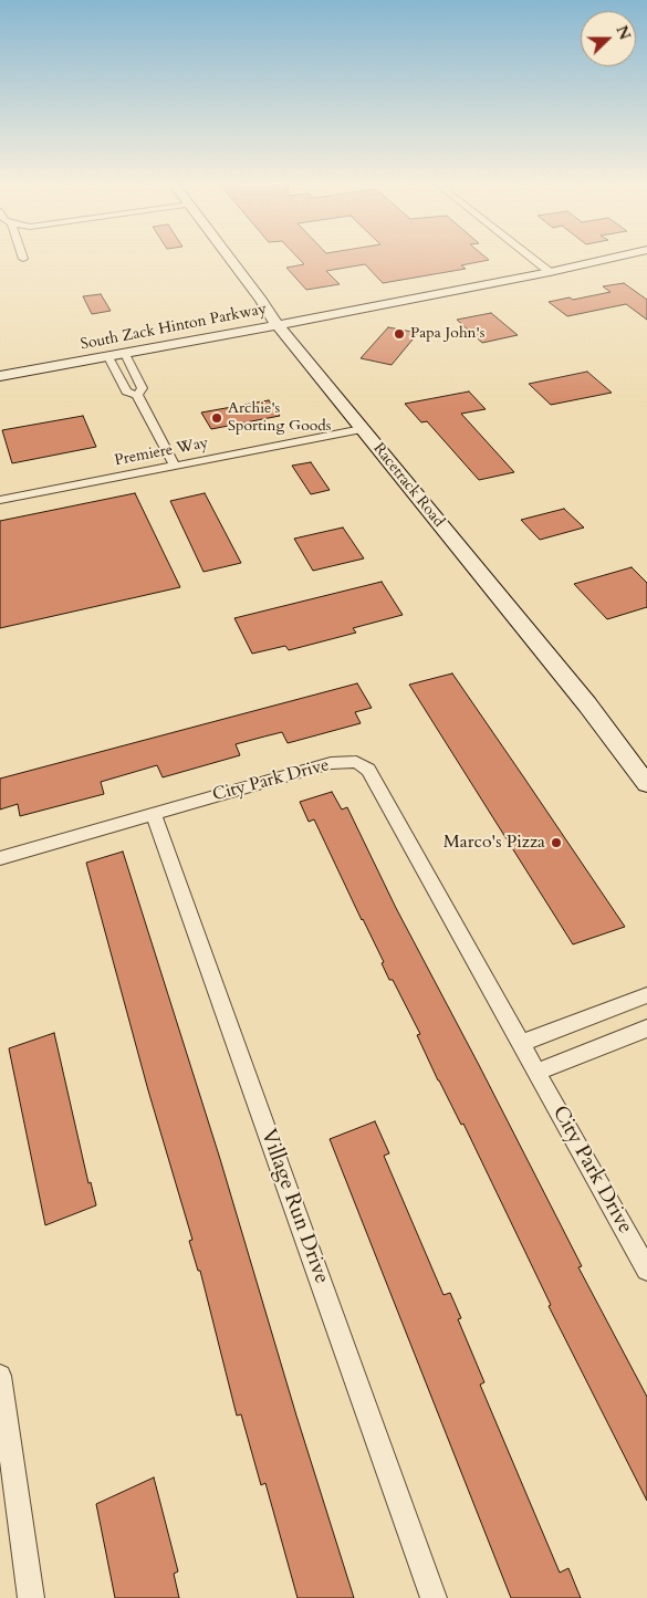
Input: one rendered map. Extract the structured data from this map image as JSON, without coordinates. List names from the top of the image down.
{
  "streets": {
    "street": [
      "South Zack Hinton Parkway",
      "Premiere Way",
      "Racetrack Road",
      "City Park Drive",
      "Village Run Drive"
    ]
  },
  "crossings": [
    ["South Zack Hinton Parkway", "Racetrack Road"],
    ["Premiere Way", "Racetrack Road"],
    ["City Park Drive", "Village Run Drive"]
  ],
  "places": ["Papa John's", "Archie's Sporting Goods", "Marco's Pizza"],
  "north": "right"
}
